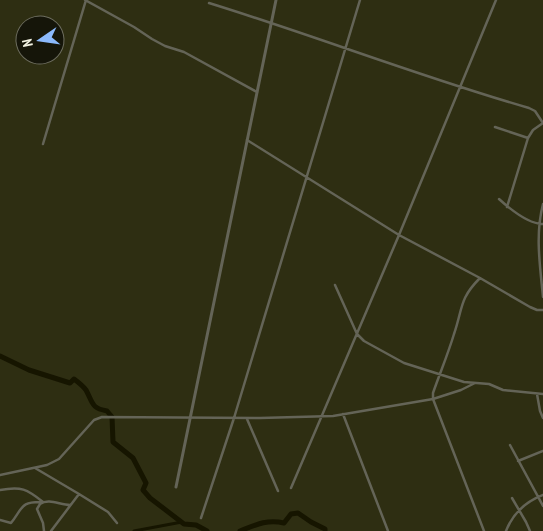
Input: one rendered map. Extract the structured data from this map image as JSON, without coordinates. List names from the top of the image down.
{
  "north": "left"
}
